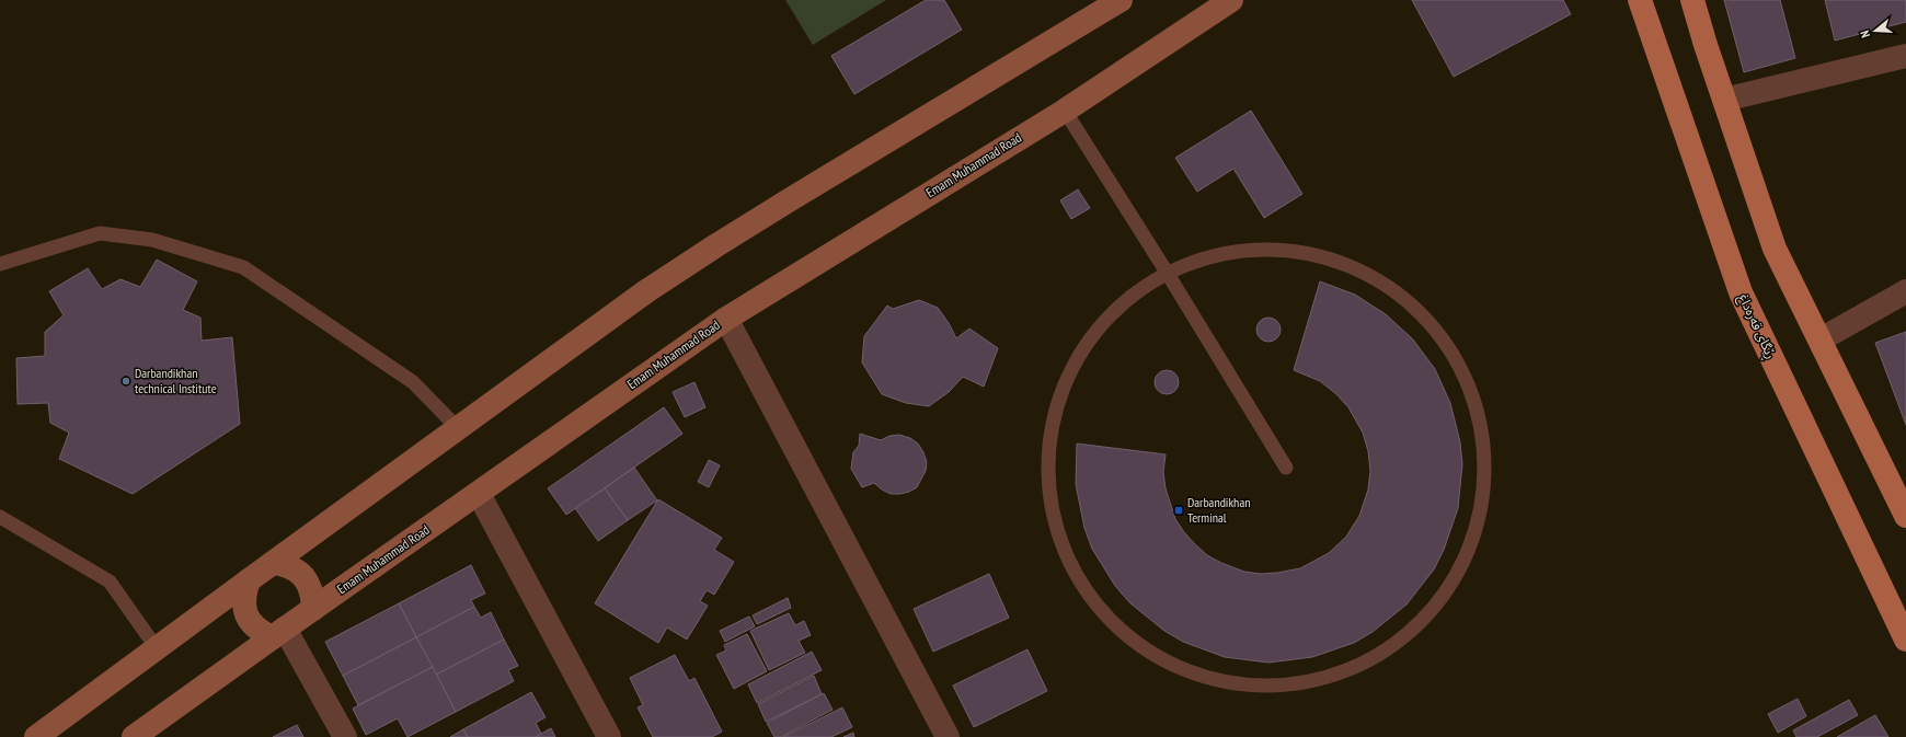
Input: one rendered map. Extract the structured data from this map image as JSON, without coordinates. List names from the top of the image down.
{
  "streets": {
    "main road": ["Emam Muhammad Road", "ڕێگای قەرەداغ"]
  },
  "places": {
    "other": ["Darbandikhan technical Institute"],
    "transit": ["Darbandikhan Terminal"]
  },
  "north": "left"
}
